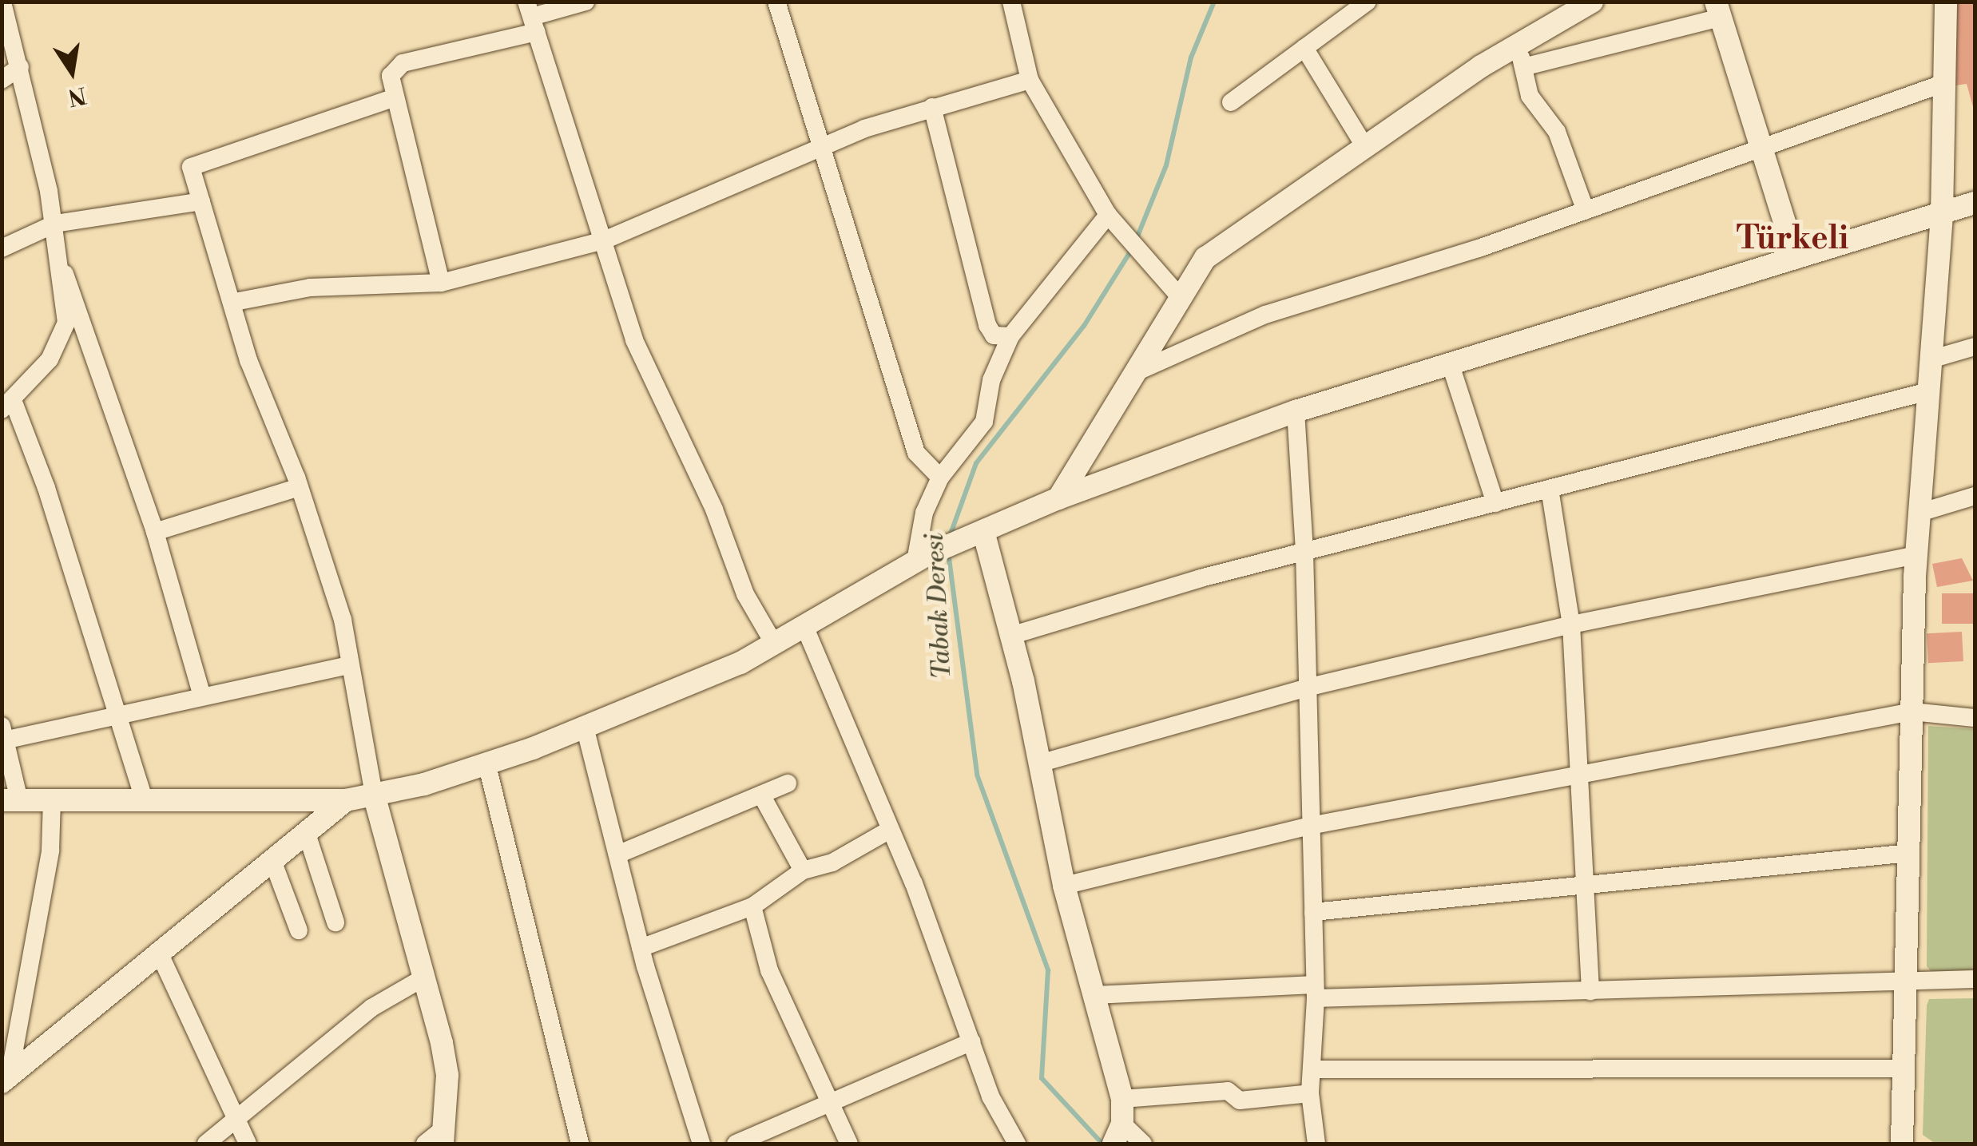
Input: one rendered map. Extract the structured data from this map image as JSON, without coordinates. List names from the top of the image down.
{
  "districts": ["Türkeli"],
  "water": ["Tabak Deresi"],
  "north": "bottom"
}
